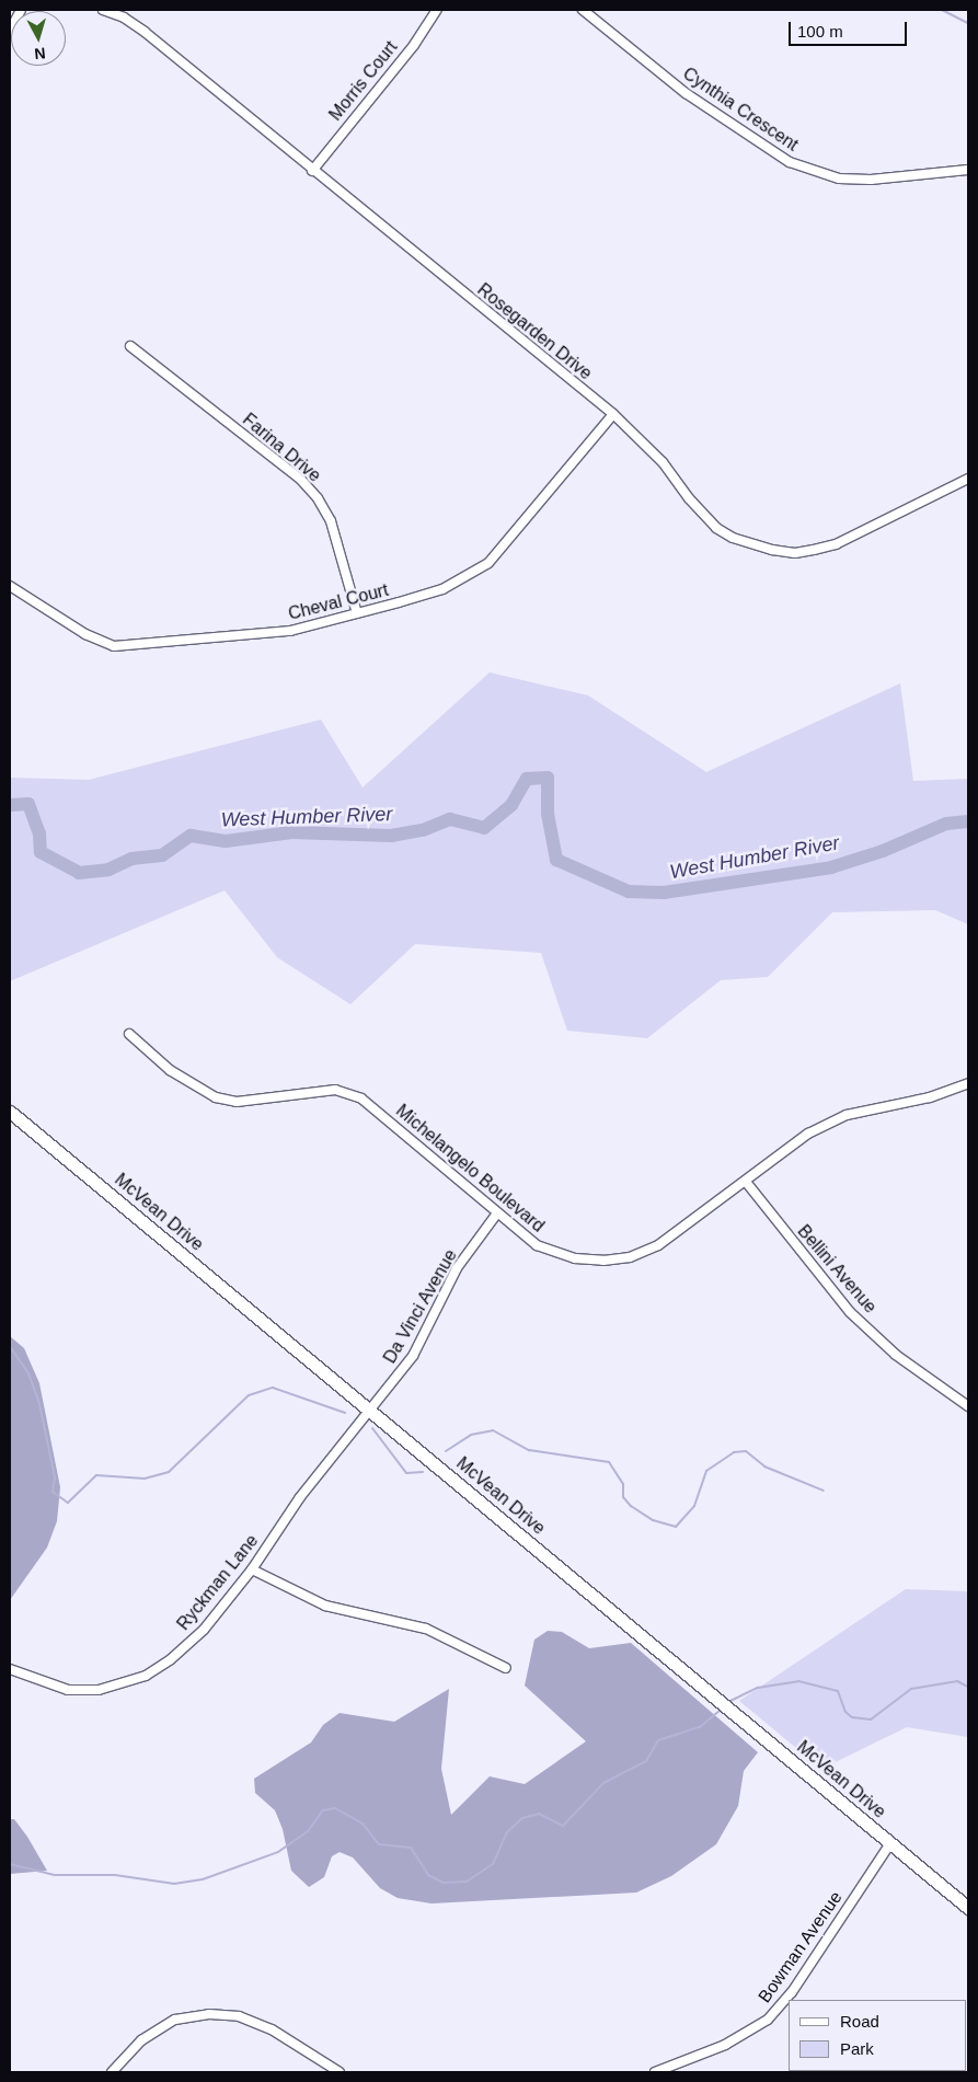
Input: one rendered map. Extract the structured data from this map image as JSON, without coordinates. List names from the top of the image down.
{
  "streets": {
    "main road": ["McVean Drive"],
    "street": [
      "Morris Court",
      "Cynthia Crescent",
      "Rosegarden Drive",
      "Farina Drive",
      "Cheval Court",
      "Michelangelo Boulevard",
      "Bellini Avenue",
      "Da Vinci Avenue",
      "Ryckman Lane",
      "Bowman Avenue"
    ]
  },
  "crossings": [
    ["Morris Court", "Rosegarden Drive"],
    ["Rosegarden Drive", "Cheval Court"],
    ["Farina Drive", "Cheval Court"],
    ["Michelangelo Boulevard", "Bellini Avenue"],
    ["Michelangelo Boulevard", "Da Vinci Avenue"],
    ["McVean Drive", "Da Vinci Avenue"],
    ["McVean Drive", "Ryckman Lane"],
    ["McVean Drive", "Bowman Avenue"],
    ["Da Vinci Avenue", "Ryckman Lane"]
  ],
  "water": ["West Humber River"],
  "legend": ["Road", "Park"],
  "scale_bar": "100 m",
  "north": "bottom"
}
